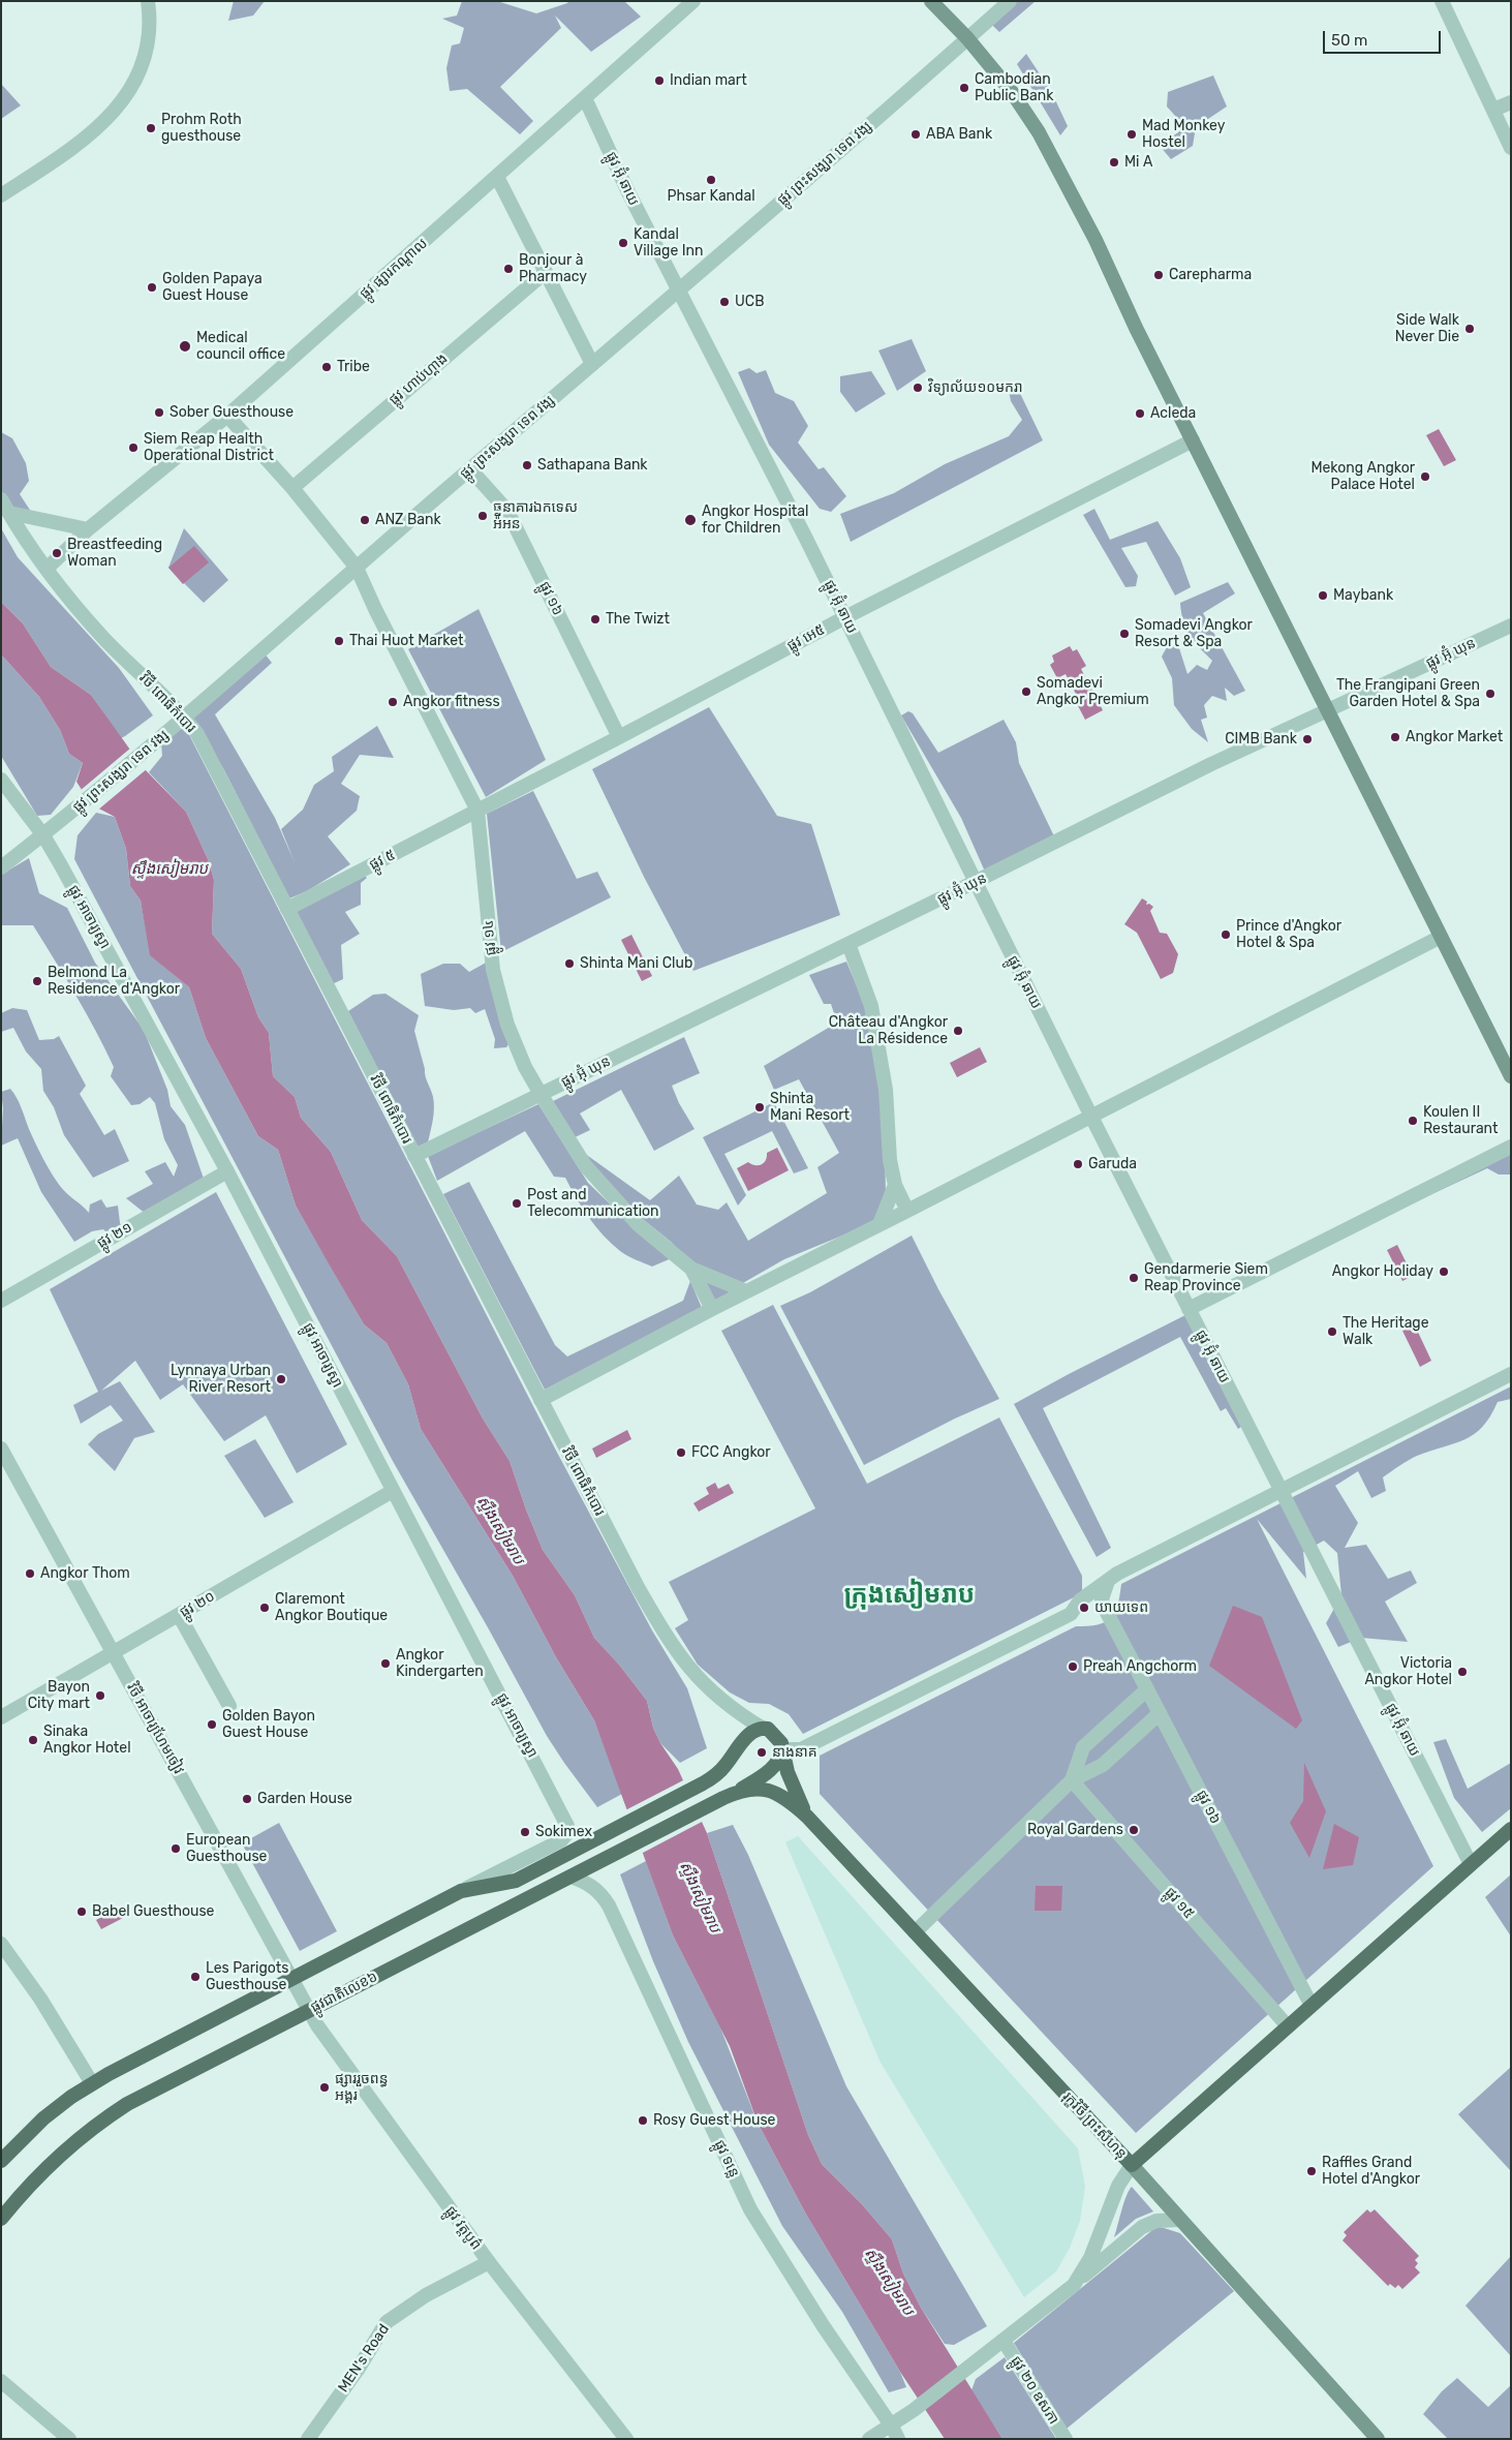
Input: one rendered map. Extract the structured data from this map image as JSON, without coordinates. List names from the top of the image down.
{
  "streets": {
    "main road": ["ផ្លូវជាតិលេខ៦", "រុក្ខវិថី ព្រះសីហនុ"],
    "street": [
      "ផ្លូវ ព្រះសង្ឃរា ទេព វង្ស",
      "ផ្លូវ អ៊ុំ ឆាយ",
      "ផ្លូវ ផ្សារកណ្តាល",
      "ផ្លូវ ហាប់ហ្គាង",
      "ផ្លូវ ១៦",
      "ផ្លូវ អេ៥",
      "ផ្លូវ អ៊ុំ ឃុន",
      "វិថី ពោធិកំបោរ",
      "ផ្លូវ ៥",
      "ផ្លូវ អាចារ្យស្វា",
      "ផ្លូវ ១៤",
      "ផ្លូវ ២១",
      "ផ្លូវ ២០",
      "វិថី អាចារ្យហែមចៀវ",
      "ផ្លូវ ១៥",
      "ផ្លូវ ទន្លេ",
      "ផ្លូវ វត្តបូព៌",
      "MEN's Road",
      "ផ្លូវ ២០ ឧសភា"
    ]
  },
  "crossings": [
    ["ផ្លូវ ព្រះសង្ឃរា ទេព វង្ស", "ផ្លូវ អ៊ុំ ឆាយ"],
    ["ផ្លូវ ព្រះសង្ឃរា ទេព វង្ស", "ផ្លូវ ១៦"],
    ["ផ្លូវ ព្រះសង្ឃរា ទេព វង្ស", "វិថី ពោធិកំបោរ"],
    ["ផ្លូវ ព្រះសង្ឃរា ទេព វង្ស", "ផ្លូវ អាចារ្យស្វា"],
    ["ផ្លូវ ព្រះសង្ឃរា ទេព វង្ស", "ផ្លូវ ១៤"],
    ["ផ្លូវ អ៊ុំ ឆាយ", "ផ្លូវ ផ្សារកណ្តាល"],
    ["ផ្លូវ អ៊ុំ ឆាយ", "ផ្លូវ អេ៥"],
    ["ផ្លូវ អ៊ុំ ឆាយ", "ផ្លូវ អ៊ុំ ឃុន"],
    ["ផ្លូវ ផ្សារកណ្តាល", "វិថី ពោធិកំបោរ"],
    ["ផ្លូវ ផ្សារកណ្តាល", "ផ្លូវ ១៤"],
    ["ផ្លូវ ហាប់ហ្គាង", "ផ្លូវ ១៤"],
    ["ផ្លូវ ១៦", "ផ្លូវ អេ៥"],
    ["ផ្លូវ អេ៥", "ផ្លូវ ៥"],
    ["ផ្លូវ អេ៥", "ផ្លូវ ១៤"],
    ["ផ្លូវ អ៊ុំ ឃុន", "វិថី ពោធិកំបោរ"],
    ["ផ្លូវ អ៊ុំ ឃុន", "ផ្លូវ ១៤"],
    ["វិថី ពោធិកំបោរ", "ផ្លូវ ៥"],
    ["ផ្លូវ ៥", "ផ្លូវ ១៤"],
    ["ផ្លូវ អាចារ្យស្វា", "ផ្លូវ ២១"],
    ["ផ្លូវ អាចារ្យស្វា", "ផ្លូវ ២០"],
    ["ផ្លូវ ២០", "វិថី អាចារ្យហែមចៀវ"],
    ["វិថី អាចារ្យហែមចៀវ", "ផ្លូវជាតិលេខ៦"],
    ["វិថី អាចារ្យហែមចៀវ", "ផ្លូវ វត្តបូព៌"],
    ["ផ្លូវជាតិលេខ៦", "ផ្លូវ ទន្លេ"],
    ["ផ្លូវជាតិលេខ៦", "ផ្លូវ វត្តបូព៌"],
    ["ផ្លូវ វត្តបូព៌", "MEN's Road"]
  ],
  "districts": ["ក្រុងសៀមរាប"],
  "water": ["ស្ទឹងសៀមរាប"],
  "places": [
    "Indian mart",
    "Cambodian Public Bank",
    "Prohm Roth guesthouse",
    "ABA Bank",
    "Mad Monkey Hostel",
    "Mi A",
    "Phsar Kandal",
    "Kandal Village Inn",
    "Bonjour à Pharmacy",
    "Carepharma",
    "Golden Papaya Guest House",
    "UCB",
    "Side Walk Never Die",
    "Medical council office",
    "Tribe",
    "វិទ្យាល័យ១០មករា",
    "Sober Guesthouse",
    "Acleda",
    "Siem Reap Health Operational District",
    "Sathapana Bank",
    "Mekong Angkor Palace Hotel",
    "ធនាគារឯកទេស អ៉ីអន",
    "ANZ Bank",
    "Angkor Hospital for Children",
    "Breastfeeding Woman",
    "Maybank",
    "The Twizt",
    "Somadevi Angkor Resort & Spa",
    "Thai Huot Market",
    "Somadevi Angkor Premium",
    "The Frangipani Green Garden Hotel & Spa",
    "Angkor fitness",
    "Angkor Market",
    "CIMB Bank",
    "Prince d'Angkor Hotel & Spa",
    "Shinta Mani Club",
    "Belmond La Residence d'Angkor",
    "Château d'Angkor La Résidence",
    "Shinta Mani Resort",
    "Koulen II Restaurant",
    "Garuda",
    "Post and Telecommunication",
    "Angkor Holiday",
    "Gendarmerie Siem Reap Province",
    "The Heritage Walk",
    "Lynnaya Urban River Resort",
    "FCC Angkor",
    "Angkor Thom",
    "Claremont Angkor Boutique",
    "យាយទេព",
    "Angkor Kindergarten",
    "Preah Angchorm",
    "Victoria Angkor Hotel",
    "Bayon City mart",
    "Golden Bayon Guest House",
    "Sinaka Angkor Hotel",
    "នាងនាគ",
    "Garden House",
    "Royal Gardens",
    "Sokimex",
    "European Guesthouse",
    "Babel Guesthouse",
    "Les Parigots Guesthouse",
    "ផ្សាររួចពន្ធ អង្គរ",
    "Rosy Guest House",
    "Raffles Grand Hotel d'Angkor"
  ],
  "scale_bar": "50 m"
}
